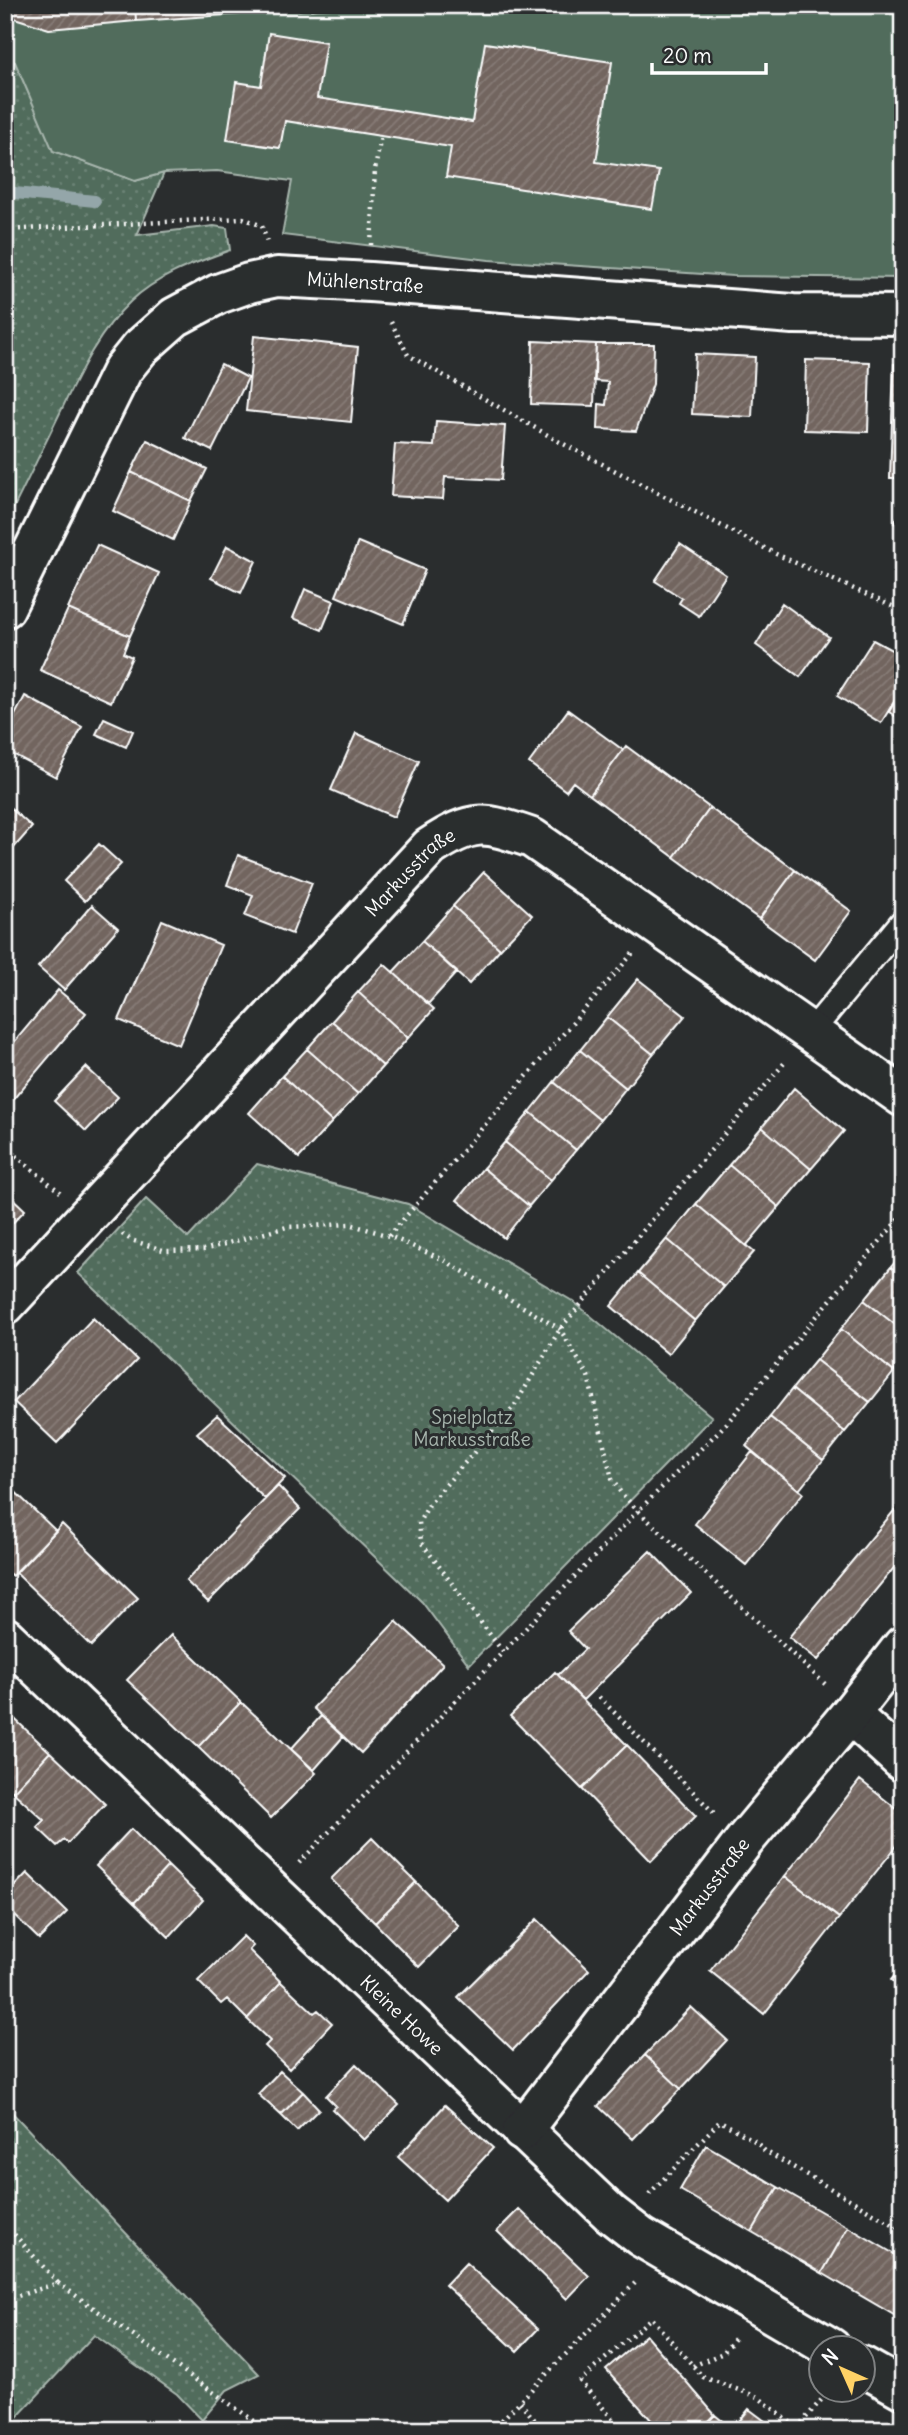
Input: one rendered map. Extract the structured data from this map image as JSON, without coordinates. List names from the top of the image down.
{
  "streets": {
    "street": ["Mühlenstraße", "Markusstraße", "Kleine Howe"]
  },
  "crossings": [
    ["Markusstraße", "Kleine Howe"]
  ],
  "parks": ["Spielplatz Markusstraße"],
  "scale_bar": "20 m",
  "north": "top left"
}
